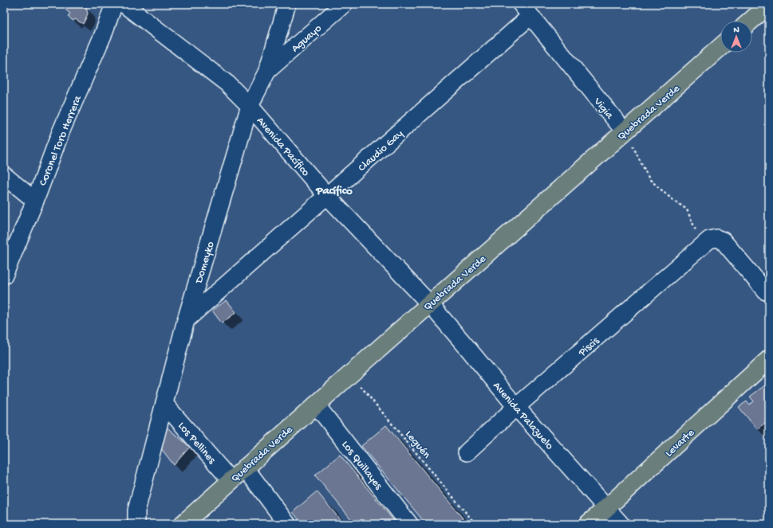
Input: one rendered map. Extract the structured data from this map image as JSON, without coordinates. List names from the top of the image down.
{
  "streets": {
    "main road": ["Quebrada Verde", "Levarte"],
    "street": [
      "Aguayo",
      "Vigia",
      "Coronel Toro Herrera",
      "Avenida Pacífico",
      "Claudio Gay",
      "Domeyko",
      "Piscis",
      "Avenida Palazuelo",
      "Los Pellines",
      "Los Quillayes"
    ],
    "path": ["Leguén"]
  },
  "crossings": [
    ["Aguayo", "Domeyko"],
    ["Vigia", "Quebrada Verde"],
    ["Vigia", "Claudio Gay"],
    ["Quebrada Verde", "Avenida Pacífico"],
    ["Quebrada Verde", "Avenida Palazuelo"],
    ["Quebrada Verde", "Los Pellines"],
    ["Quebrada Verde", "Leguén"],
    ["Quebrada Verde", "Los Quillayes"],
    ["Avenida Pacífico", "Claudio Gay"],
    ["Avenida Pacífico", "Domeyko"],
    ["Avenida Pacífico", "Avenida Palazuelo"],
    ["Claudio Gay", "Domeyko"],
    ["Domeyko", "Los Pellines"],
    ["Piscis", "Avenida Palazuelo"],
    ["Avenida Palazuelo", "Levarte"]
  ],
  "districts": ["Pacífico"],
  "north": "top"
}
